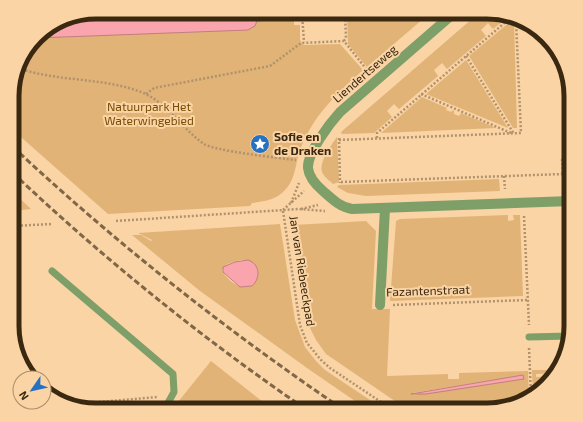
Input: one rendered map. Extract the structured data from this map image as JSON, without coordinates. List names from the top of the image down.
{
  "streets": {
    "street": ["Liendertseweg", "Fazantenstraat"],
    "path": ["Jan van Riebeeckpad"]
  },
  "parks": ["Natuurpark Het Waterwingebied"],
  "places": {
    "place": ["Sofie en de Draken"]
  },
  "north": "bottom left"
}
